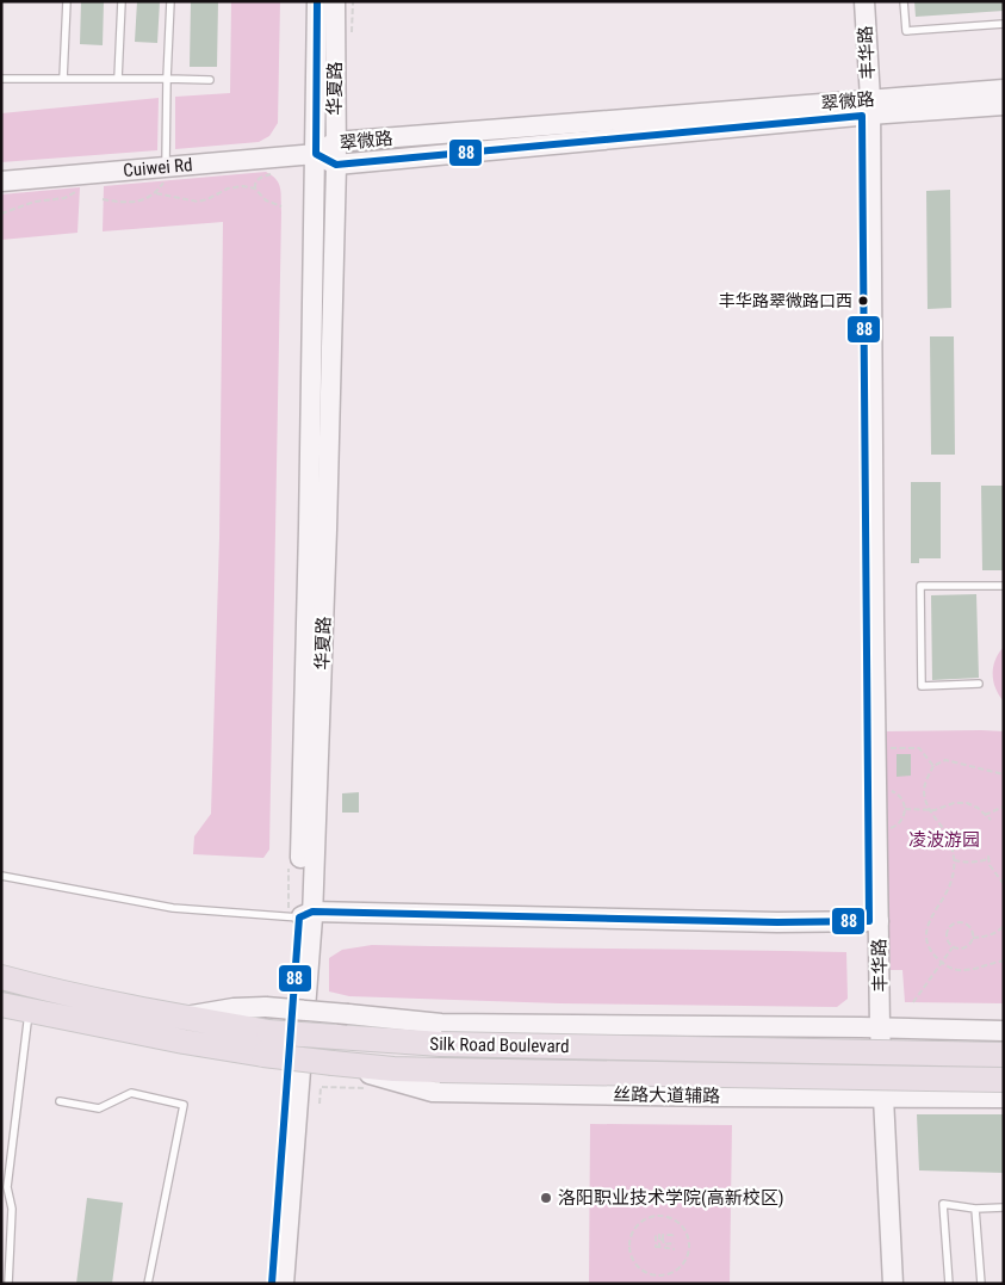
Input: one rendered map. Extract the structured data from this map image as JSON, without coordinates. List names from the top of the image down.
{
  "streets": {
    "highway": ["Silk Road Boulevard"],
    "street": [
      "丰华路",
      "华夏路",
      "翠微路",
      "Cuiwei Rd",
      "丝路大道辅路"
    ]
  },
  "crossings": [
    ["丰华路", "翠微路"],
    ["丰华路", "丝路大道辅路"],
    ["华夏路", "翠微路"],
    ["华夏路", "Cuiwei Rd"],
    ["翠微路", "Cuiwei Rd"],
    ["Silk Road Boulevard", "丝路大道辅路"]
  ],
  "parks": ["凌波游园"],
  "places": ["丰华路翠微路口西", "洛阳职业技术学院(高新校区)"],
  "lines": ["transit line 88"]
}
